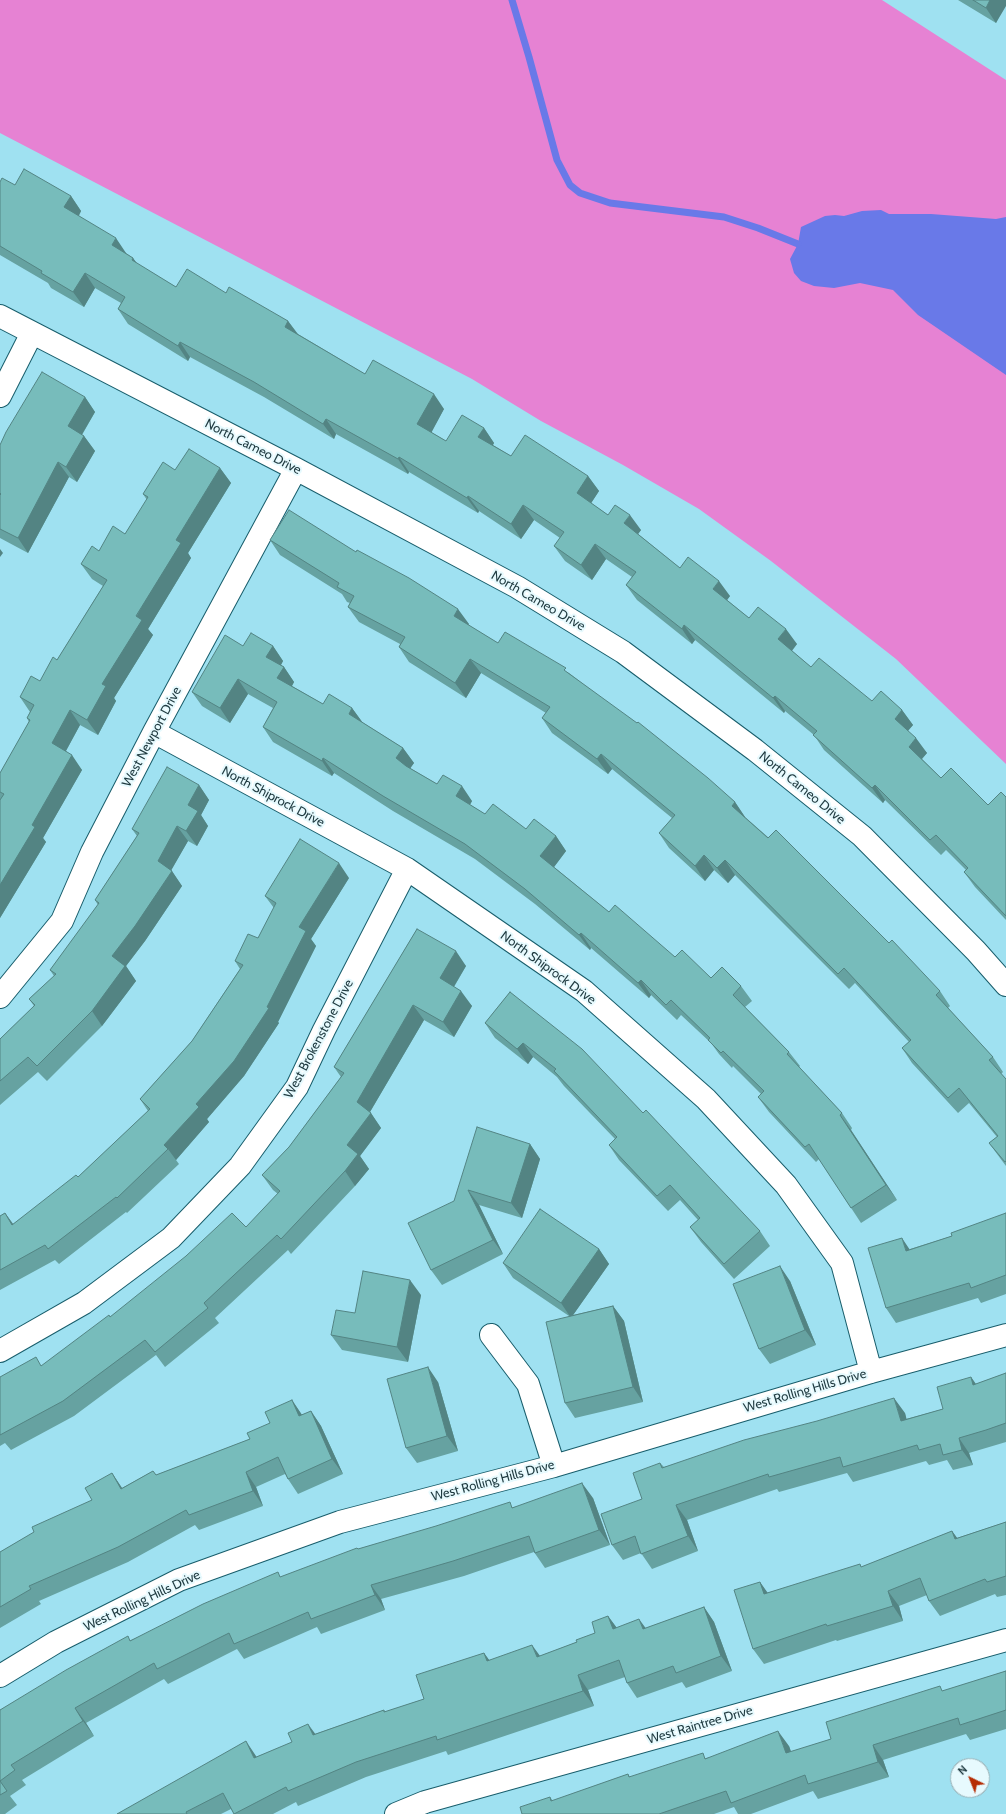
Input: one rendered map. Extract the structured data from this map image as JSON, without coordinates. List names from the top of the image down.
{
  "streets": {
    "street": [
      "North Cameo Drive",
      "West Newport Drive",
      "North Shiprock Drive",
      "West Brokenstone Drive",
      "West Rolling Hills Drive",
      "West Raintree Drive"
    ]
  },
  "crossings": [
    ["North Cameo Drive", "West Newport Drive"],
    ["West Newport Drive", "North Shiprock Drive"],
    ["North Shiprock Drive", "West Brokenstone Drive"],
    ["North Shiprock Drive", "West Rolling Hills Drive"]
  ],
  "north": "top left"
}
